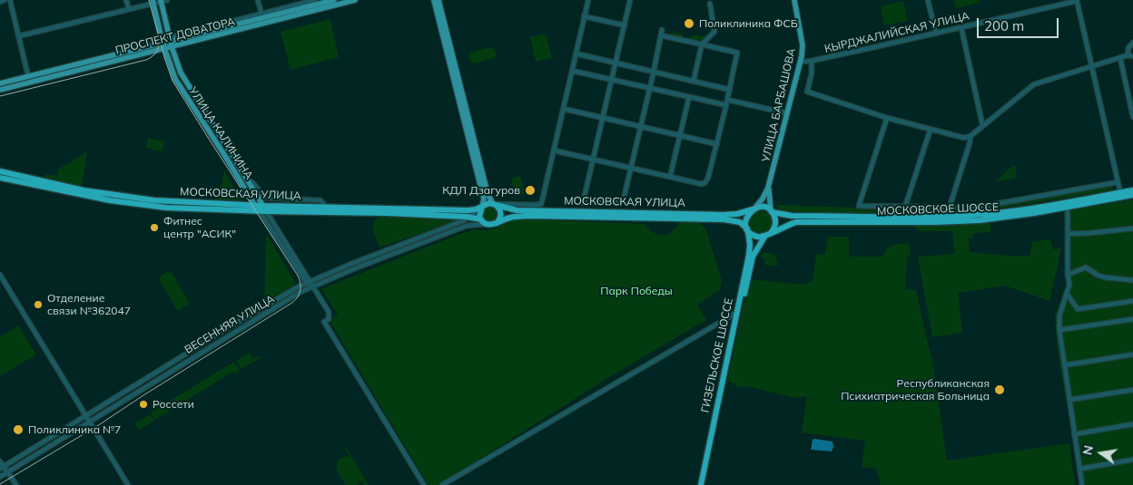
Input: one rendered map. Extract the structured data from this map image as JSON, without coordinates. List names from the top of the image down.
{
  "streets": {
    "highway": ["МОСКОВСКАЯ УЛИЦА", "МОСКОВСКОЕ ШОССЕ", "ГИЗЕЛЬСКОЕ ШОССЕ"],
    "main road": ["ПРОСПЕКТ ДОВАТОРА", "УЛИЦА БАРБАШОВА", "УЛИЦА КАЛИНИНА"],
    "street": ["КЫРДЖАЛИЙСКАЯ УЛИЦА", "ВЕСЕННЯЯ УЛИЦА"]
  },
  "crossings": [
    ["КЫРДЖАЛИЙСКАЯ УЛИЦА", "УЛИЦА БАРБАШОВА"],
    ["ПРОСПЕКТ ДОВАТОРА", "УЛИЦА КАЛИНИНА"],
    ["УЛИЦА БАРБАШОВА", "МОСКОВСКАЯ УЛИЦА"],
    ["УЛИЦА БАРБАШОВА", "МОСКОВСКОЕ ШОССЕ"],
    ["УЛИЦА БАРБАШОВА", "ГИЗЕЛЬСКОЕ ШОССЕ"],
    ["УЛИЦА КАЛИНИНА", "МОСКОВСКАЯ УЛИЦА"],
    ["УЛИЦА КАЛИНИНА", "ВЕСЕННЯЯ УЛИЦА"],
    ["МОСКОВСКАЯ УЛИЦА", "МОСКОВСКОЕ ШОССЕ"],
    ["МОСКОВСКАЯ УЛИЦА", "ВЕСЕННЯЯ УЛИЦА"],
    ["МОСКОВСКАЯ УЛИЦА", "ГИЗЕЛЬСКОЕ ШОССЕ"],
    ["МОСКОВСКОЕ ШОССЕ", "ГИЗЕЛЬСКОЕ ШОССЕ"]
  ],
  "parks": ["Парк Победы"],
  "places": [
    "Поликлиника ФСБ",
    "КДЛ Дзагуров",
    "Фитнес центр \"АСИК\"",
    "Отделение связи №362047",
    "Республиканская Психиатрическая Больница",
    "Россети",
    "Поликлиника №7"
  ],
  "scale_bar": "200 m",
  "north": "left"
}
